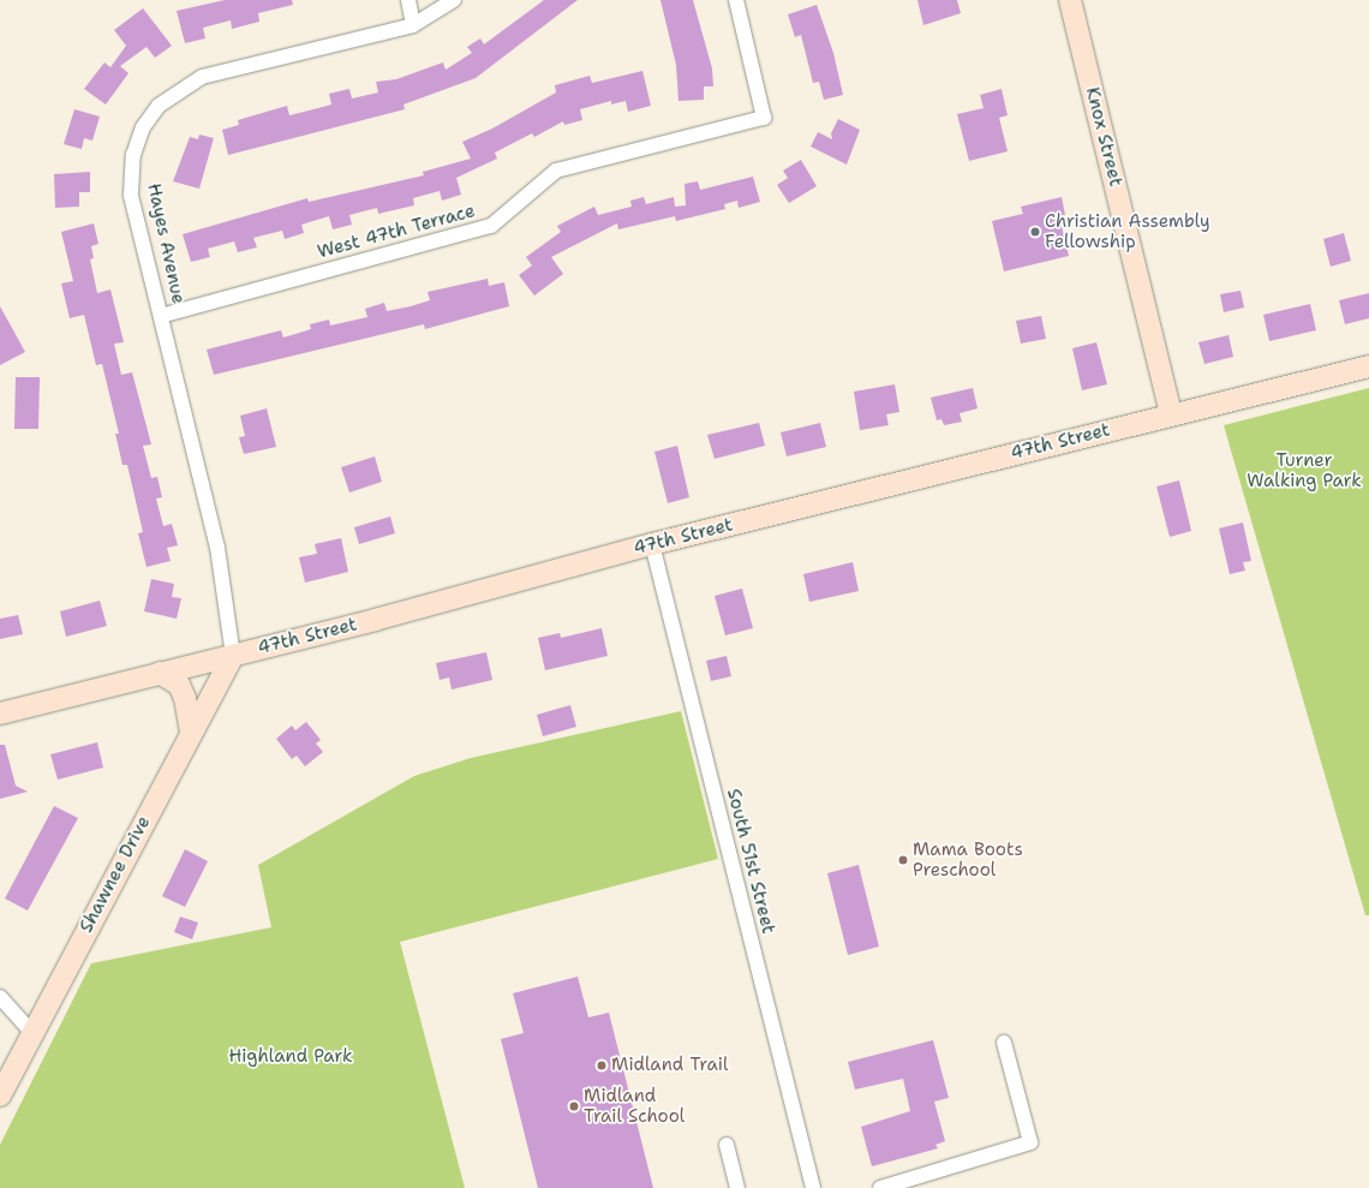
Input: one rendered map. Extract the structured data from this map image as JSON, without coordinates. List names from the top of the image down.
{
  "streets": {
    "main road": ["Knox Street", "47th Street", "Shawnee Drive"],
    "street": ["West 47th Terrace", "Hayes Avenue", "South 51st Street"]
  },
  "crossings": [
    ["Knox Street", "47th Street"],
    ["West 47th Terrace", "Hayes Avenue"],
    ["Hayes Avenue", "47th Street"],
    ["Hayes Avenue", "Shawnee Drive"],
    ["47th Street", "South 51st Street"],
    ["47th Street", "Shawnee Drive"]
  ],
  "parks": ["Turner Walking Park", "Highland Park"],
  "places": [
    "Christian Assembly Fellowship",
    "Mama Boots Preschool",
    "Midland Trail",
    "Midland Trail School"
  ]
}
